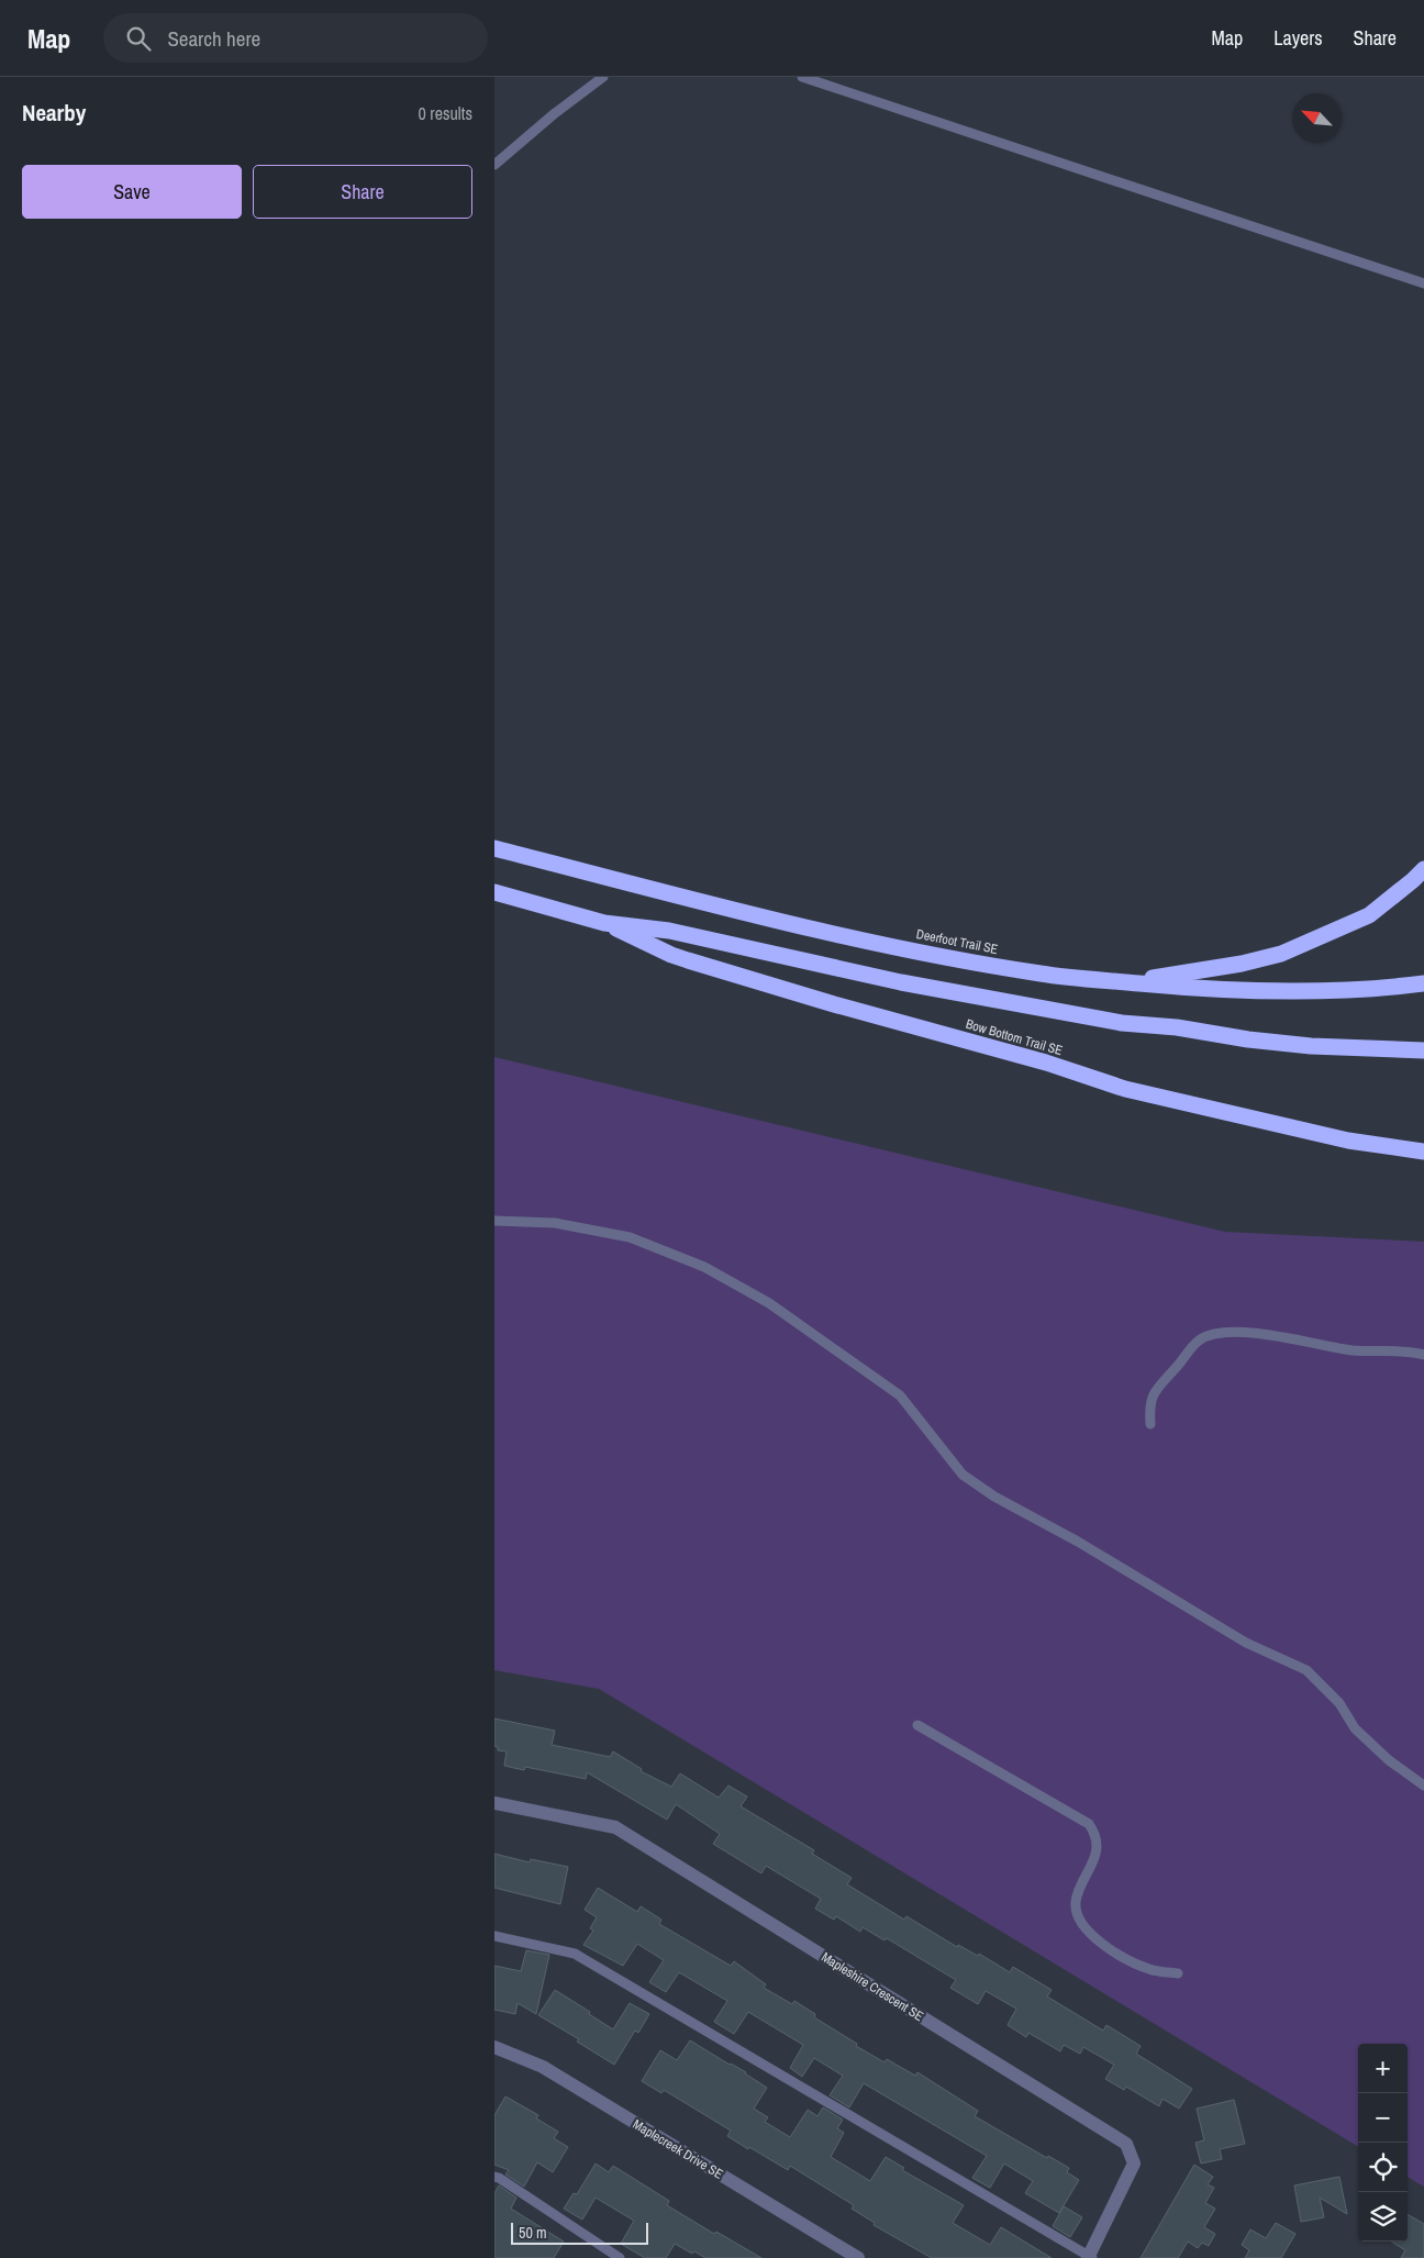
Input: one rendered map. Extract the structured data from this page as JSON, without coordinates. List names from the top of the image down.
{
  "streets": {
    "highway": ["Deerfoot Trail SE", "Bow Bottom Trail SE"],
    "street": ["Mapleshire Crescent SE", "Maplecreek Drive SE"]
  },
  "scale_bar": "50 m",
  "north": "top left",
  "page": {
    "header": "Map",
    "search": "Search here",
    "nav": ["Map", "Layers", "Share"],
    "heading": ["Nearby", "0 results"],
    "buttons": ["Save", "Share"],
    "map_buttons": ["+", "−"],
    "scale": "50 m"
  }
}
